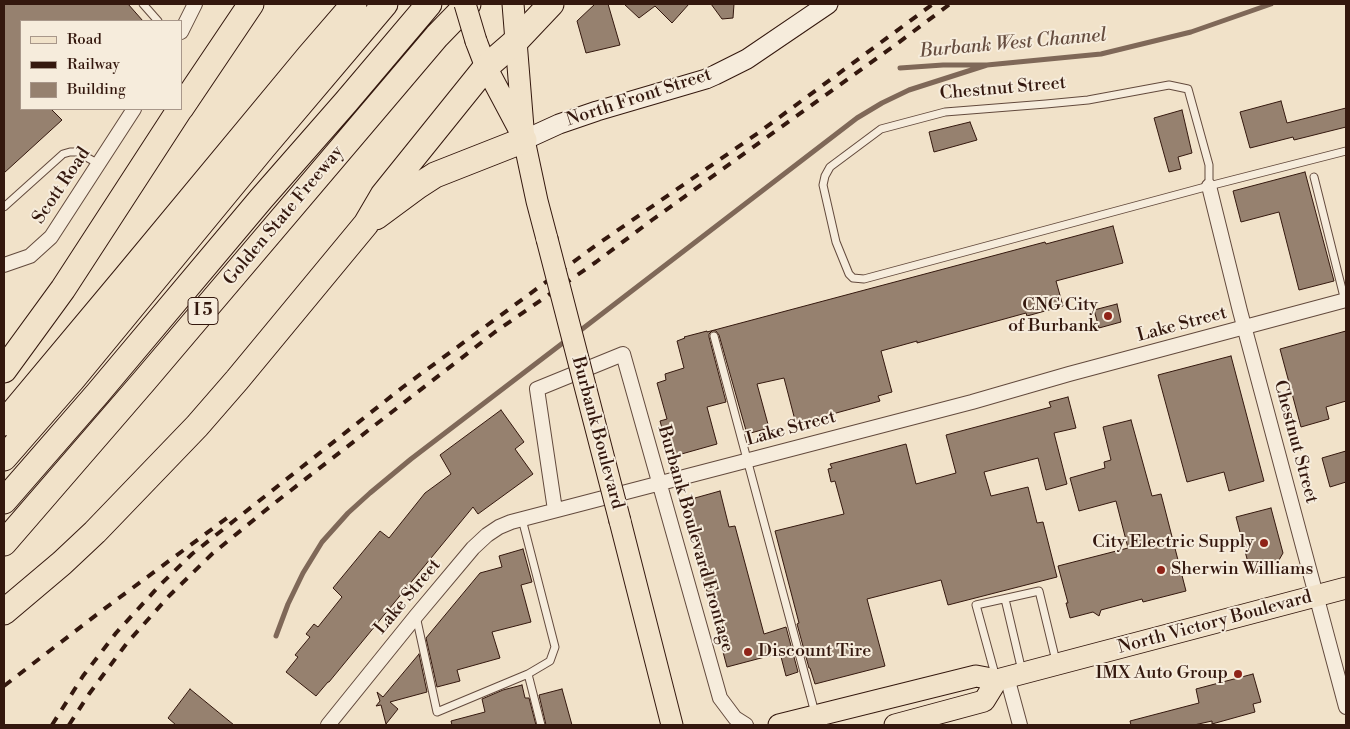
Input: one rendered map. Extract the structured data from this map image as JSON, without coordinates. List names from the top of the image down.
{
  "streets": {
    "highway": ["Golden State Freeway", "I 5"],
    "main road": ["North Front Street", "Burbank Boulevard", "North Victory Boulevard"],
    "street": [
      "Chestnut Street",
      "Scott Road",
      "Lake Street",
      "Burbank Boulevard Frontage"
    ]
  },
  "crossings": [
    ["Chestnut Street", "Lake Street"],
    ["Chestnut Street", "North Victory Boulevard"],
    ["North Front Street", "Burbank Boulevard"],
    ["Golden State Freeway", "Burbank Boulevard"],
    ["Lake Street", "Burbank Boulevard Frontage"]
  ],
  "water": ["Burbank West Channel"],
  "places": [
    "CNG City of Burbank",
    "City Electric Supply",
    "Sherwin Williams",
    "Discount Tire",
    "IMX Auto Group"
  ],
  "legend": ["Road", "Railway", "Building"]
}
